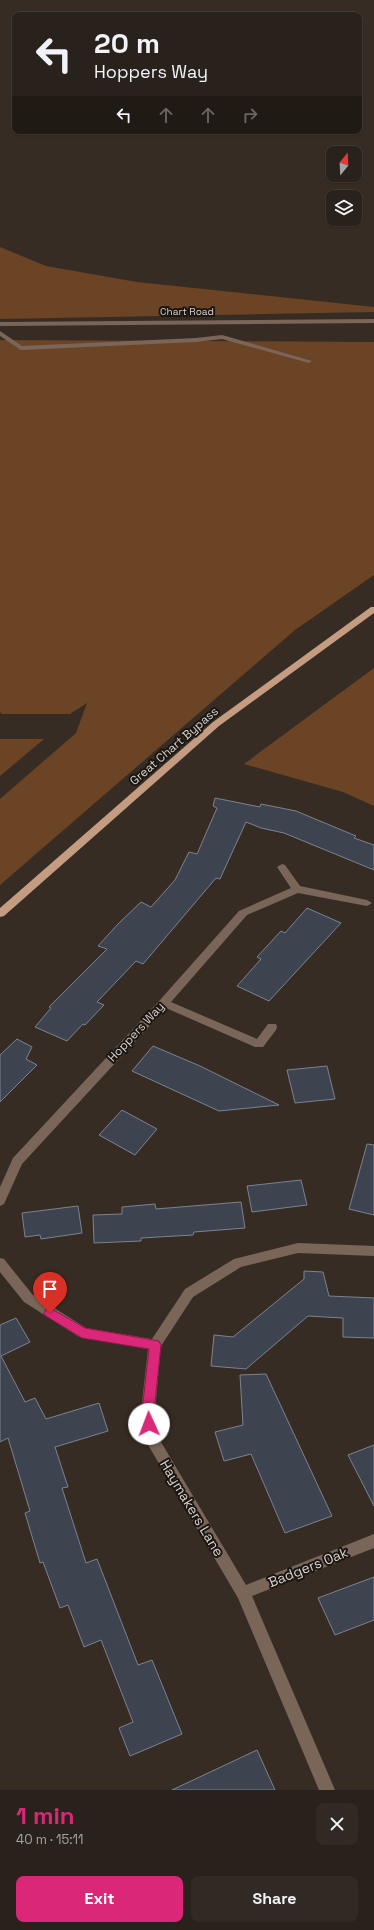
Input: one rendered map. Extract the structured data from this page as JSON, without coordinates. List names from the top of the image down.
{
  "streets": {
    "main road": ["Great Chart Bypass"],
    "street": [
      "Chart Road",
      "Hoppers Way",
      "Haymakers Lane",
      "Badgers Oak"
    ]
  },
  "crossings": [
    ["Haymakers Lane", "Badgers Oak"]
  ],
  "north": "top",
  "page": {
    "turn": ["20 m", "Hoppers Way"],
    "heading": ["1 min", "40 m · 15:11"],
    "buttons": ["Exit", "Share"]
  }
}
